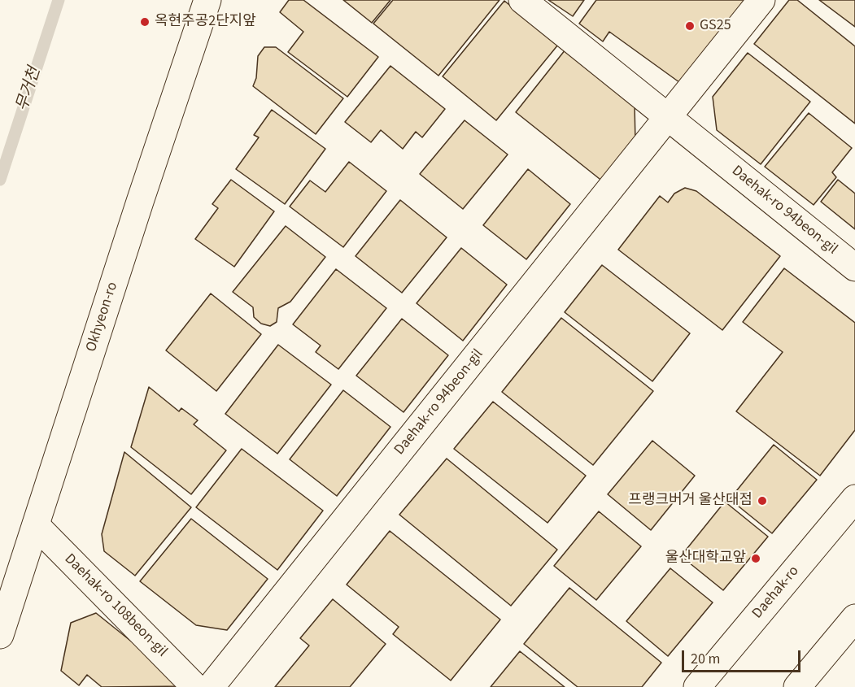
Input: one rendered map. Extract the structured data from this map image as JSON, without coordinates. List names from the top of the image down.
{
  "streets": {
    "street": [
      "Daehak-ro 94beon-gil",
      "Okhyeon-ro",
      "Daehak-ro",
      "Daehak-ro 108beon-gil"
    ]
  },
  "crossings": [
    ["Okhyeon-ro", "Daehak-ro 108beon-gil"]
  ],
  "water": ["무거천"],
  "places": [
    "옥현주공2단지앞",
    "GS25",
    "프랭크버거 울산대점",
    "울산대학교앞"
  ],
  "scale_bar": "20 m"
}
